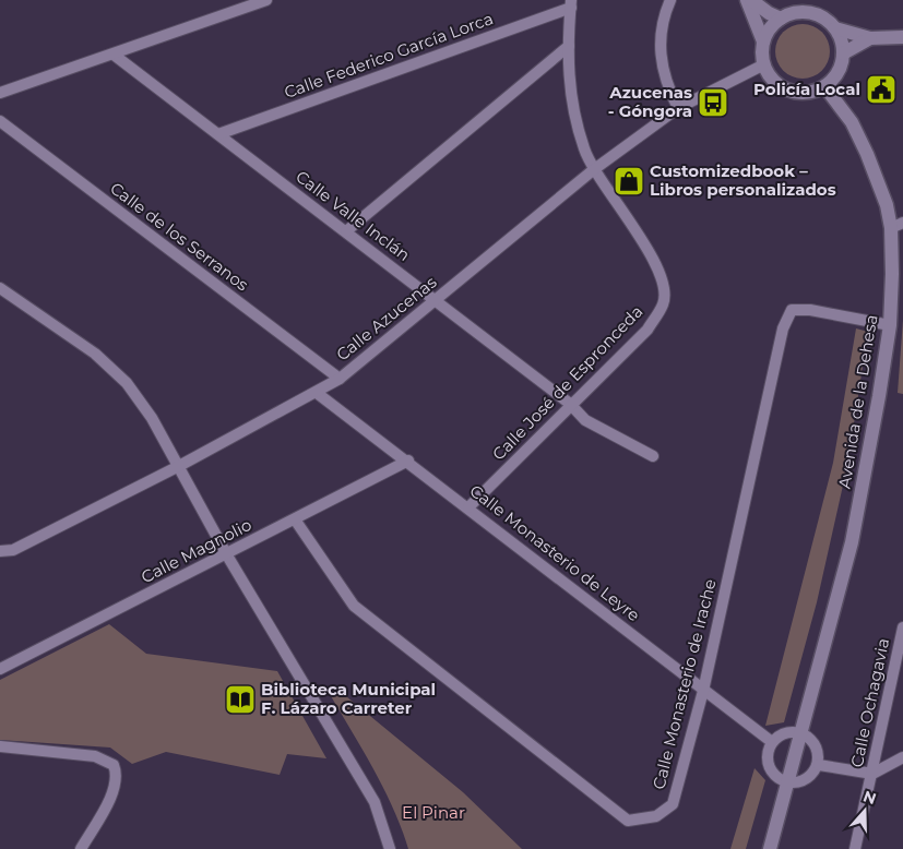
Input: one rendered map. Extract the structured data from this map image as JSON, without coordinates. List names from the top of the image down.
{
  "streets": {
    "street": [
      "Calle Federico García Lorca",
      "Calle Valle Inclán",
      "Calle de los Serranos",
      "Calle Azucenas",
      "Calle José de Espronceda",
      "Avenida de la Dehesa",
      "Calle Magnolio",
      "Calle Monasterio de Leyre",
      "Calle Monasterio de Irache",
      "Calle Ochagavia"
    ]
  },
  "crossings": [
    ["Calle Federico García Lorca", "Calle Valle Inclán"],
    ["Calle Federico García Lorca", "Calle José de Espronceda"],
    ["Calle Valle Inclán", "Calle Azucenas"],
    ["Calle Valle Inclán", "Calle José de Espronceda"],
    ["Calle de los Serranos", "Calle Azucenas"],
    ["Calle Azucenas", "Calle José de Espronceda"],
    ["Calle Azucenas", "Avenida de la Dehesa"],
    ["Calle Azucenas", "Calle Monasterio de Leyre"],
    ["Calle José de Espronceda", "Calle Monasterio de Leyre"],
    ["Avenida de la Dehesa", "Calle Monasterio de Irache"],
    ["Calle Magnolio", "Calle Monasterio de Leyre"],
    ["Calle Magnolio", "Calle Monasterio de Irache"],
    ["Calle Monasterio de Leyre", "Calle Monasterio de Irache"]
  ],
  "parks": ["El Pinar"],
  "places": {
    "public building": ["Policía Local"],
    "bus stop": ["Azucenas - Góngora"],
    "shop": ["Customizedbook – Libros personalizados"],
    "library": ["Biblioteca Municipal F. Lázaro Carreter"]
  },
  "north": "top"
}
